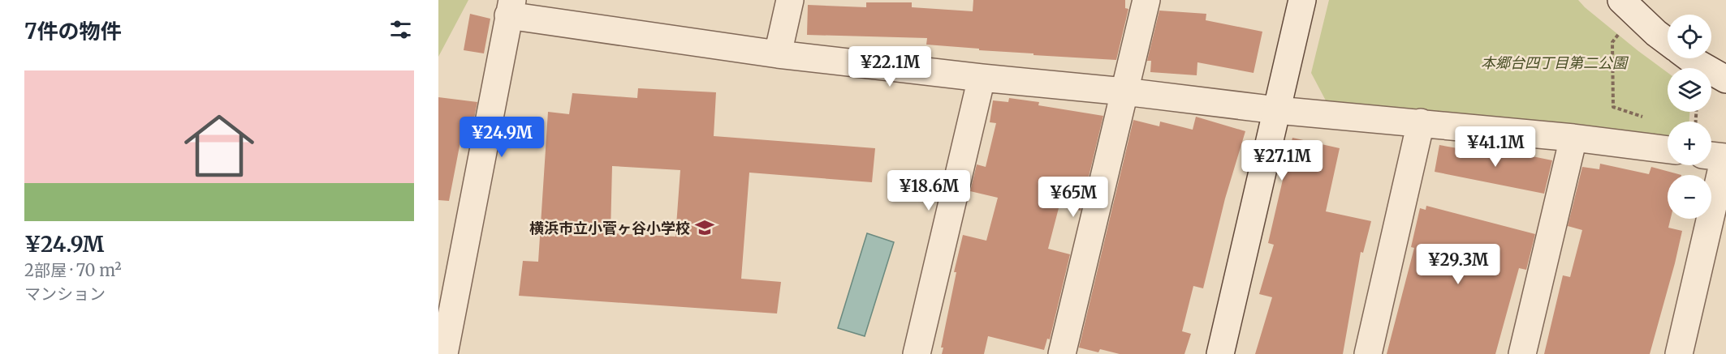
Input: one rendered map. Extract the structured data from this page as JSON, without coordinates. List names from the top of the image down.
{
  "parks": ["本郷台四丁目第二公園"],
  "places": {
    "school or university": ["横浜市立小菅ヶ谷小学校"]
  },
  "page": {
    "heading": "7件の物件",
    "map_buttons": ["+", "−"],
    "price": [
      "¥22.1M",
      "¥24.9M",
      "¥41.1M",
      "¥27.1M",
      "¥18.6M",
      "¥65M",
      "¥29.3M"
    ],
    "list": [
      {
        "name": "¥24.9M",
        "note": "2部屋 · 70 m² · マンション"
      }
    ]
  }
}
